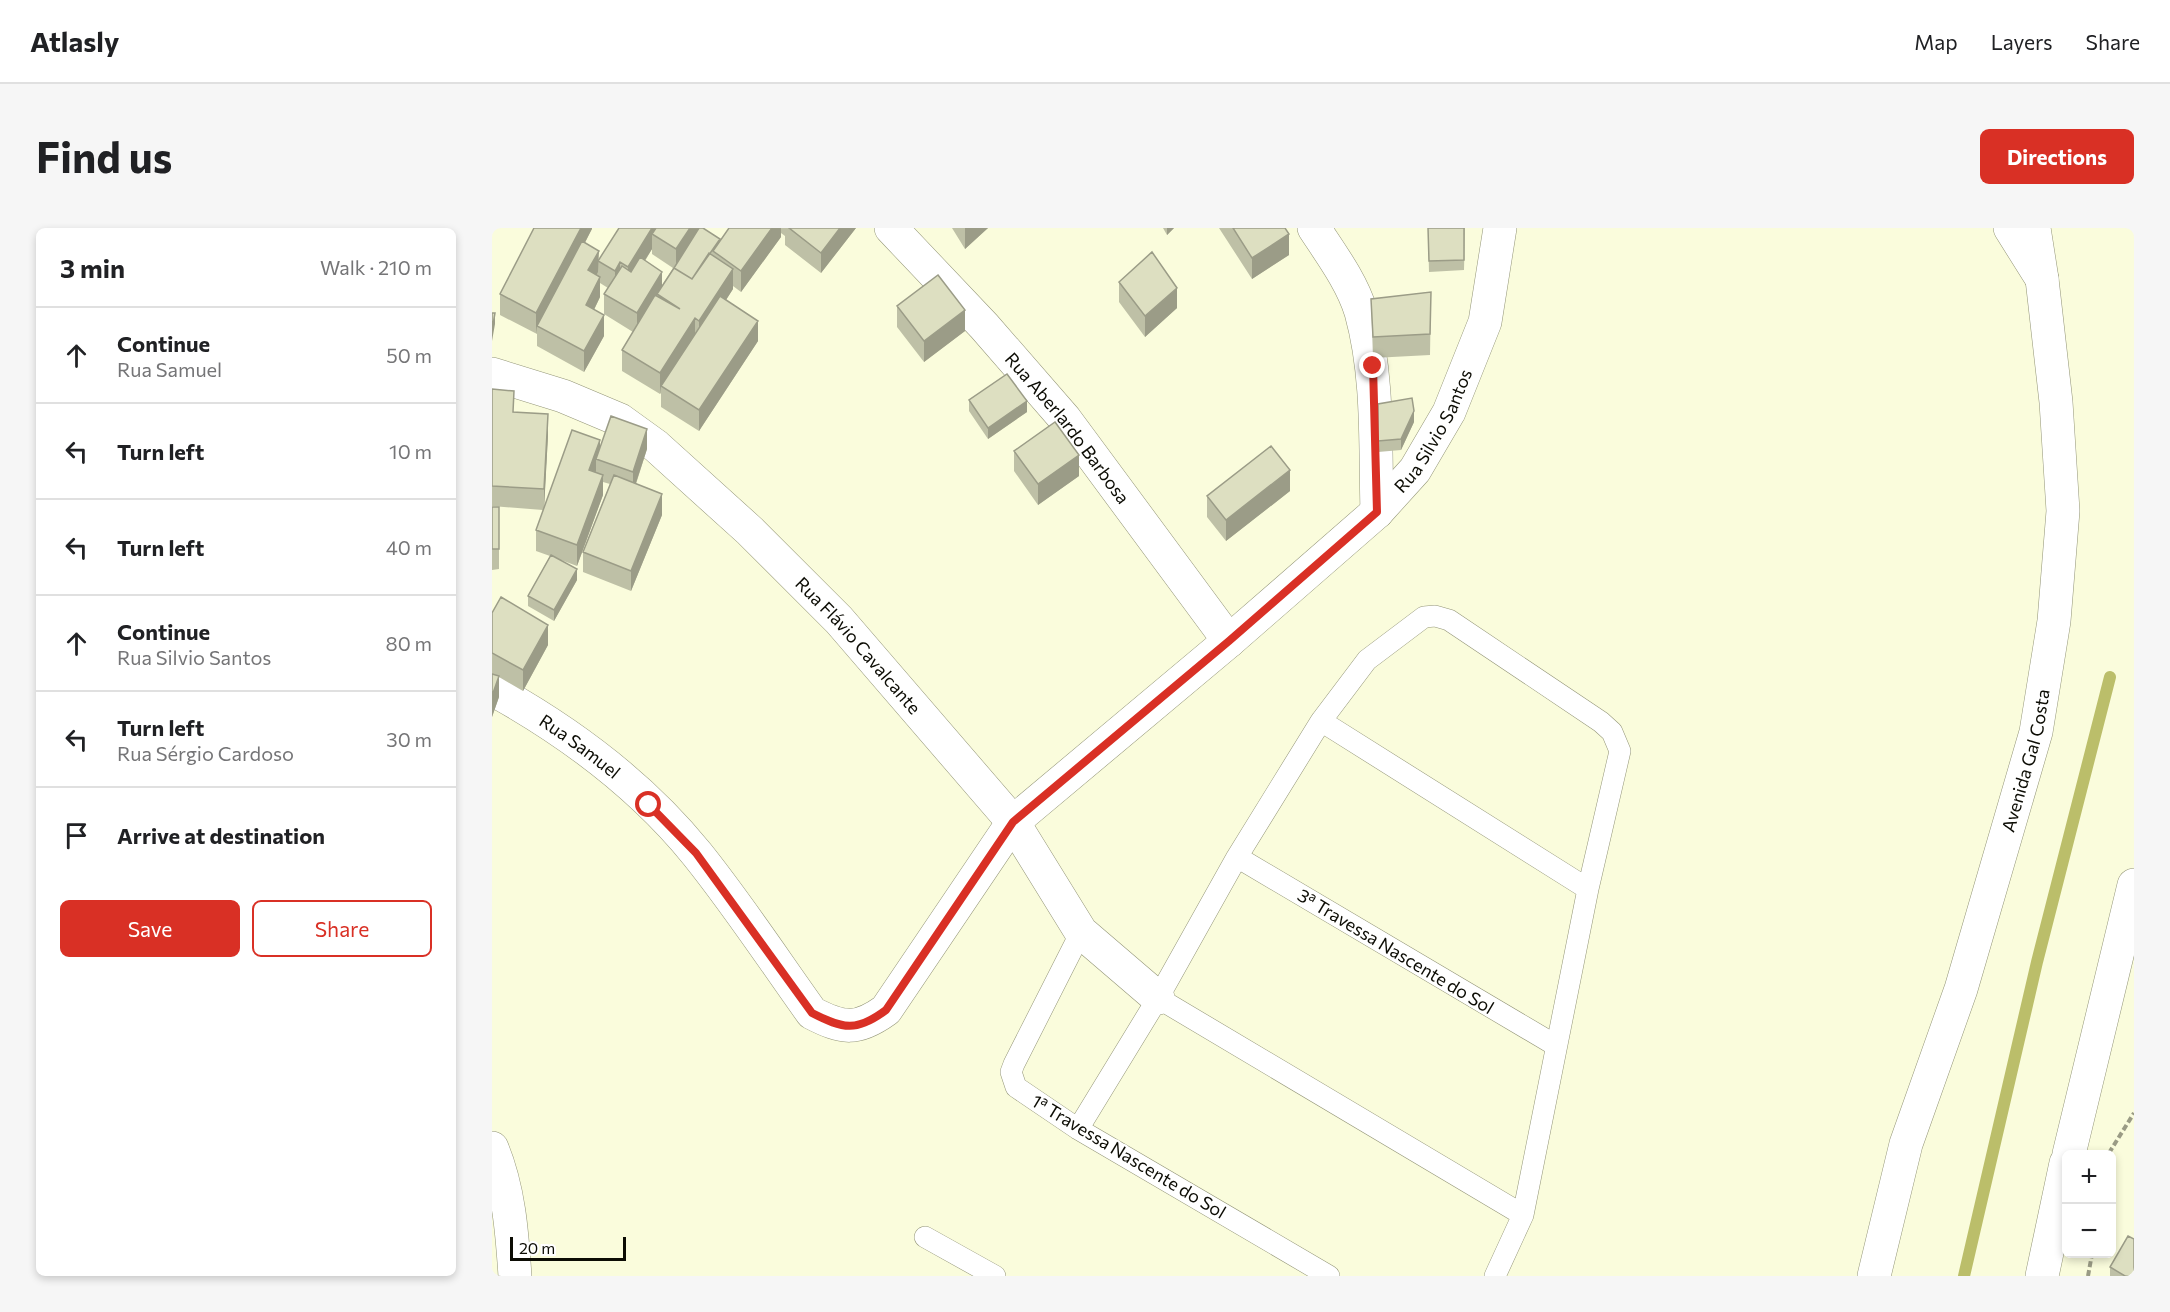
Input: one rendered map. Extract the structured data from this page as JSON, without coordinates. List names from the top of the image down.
{
  "streets": {
    "street": [
      "Rua Aberlardo Barbosa",
      "Rua Silvio Santos",
      "Rua Flávio Cavalcante",
      "Rua Samuel",
      "Avenida Gal Costa"
    ],
    "lane": ["3ª Travessa Nascente do Sol", "1ª Travessa Nascente do Sol"]
  },
  "crossings": [
    ["Rua Aberlardo Barbosa", "Rua Silvio Santos"],
    ["Rua Silvio Santos", "Rua Flávio Cavalcante"],
    ["Rua Silvio Santos", "Rua Samuel"],
    ["Rua Flávio Cavalcante", "1ª Travessa Nascente do Sol"]
  ],
  "scale_bar": "20 m",
  "page": {
    "header": "Atlasly",
    "nav": ["Map", "Layers", "Share"],
    "buttons": [
      "Directions",
      ["Save", "Share"]
    ],
    "title": "Find us",
    "heading": ["3 min", "Walk · 210 m"],
    "list": [
      ["Continue", "Rua Samuel", "50 m"],
      ["Turn left", "10 m"],
      ["Turn left", "40 m"],
      ["Continue", "Rua Silvio Santos", "80 m"],
      ["Turn left", "Rua Sérgio Cardoso", "30 m"],
      "Arrive at destination"
    ],
    "map_buttons": ["+", "−"],
    "scale": "20 m"
  }
}
